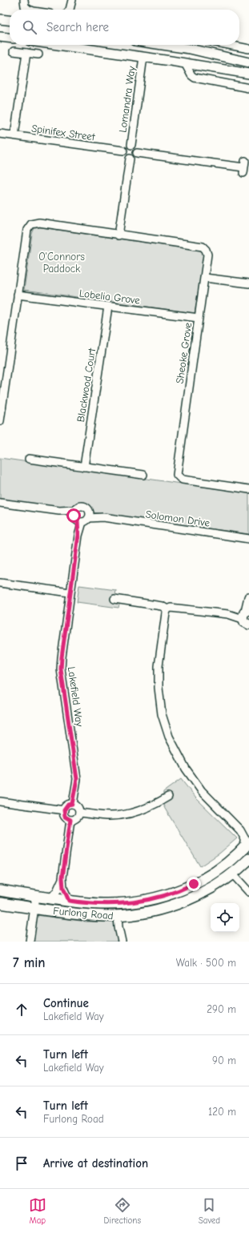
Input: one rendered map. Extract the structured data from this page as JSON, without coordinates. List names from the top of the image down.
{
  "streets": {
    "main road": ["Furlong Road"],
    "street": [
      "Lomandra Way",
      "Spinifex Street",
      "Lobelia Grove",
      "Sheoke Grove",
      "Blackwood Court",
      "Solomon Drive",
      "Lakefield Way"
    ]
  },
  "crossings": [
    ["Lomandra Way", "Spinifex Street"],
    ["Lobelia Grove", "Sheoke Grove"],
    ["Lobelia Grove", "Blackwood Court"],
    ["Solomon Drive", "Lakefield Way"]
  ],
  "parks": ["O'Connors Paddock"],
  "page": {
    "search": "Search here",
    "heading": ["7 min", "Walk · 500 m"],
    "list": [
      ["Continue", "Lakefield Way", "290 m"],
      ["Turn left", "Lakefield Way", "90 m"],
      ["Turn left", "Furlong Road", "120 m"],
      "Arrive at destination"
    ],
    "nav": ["Map", "Directions", "Saved"]
  }
}
